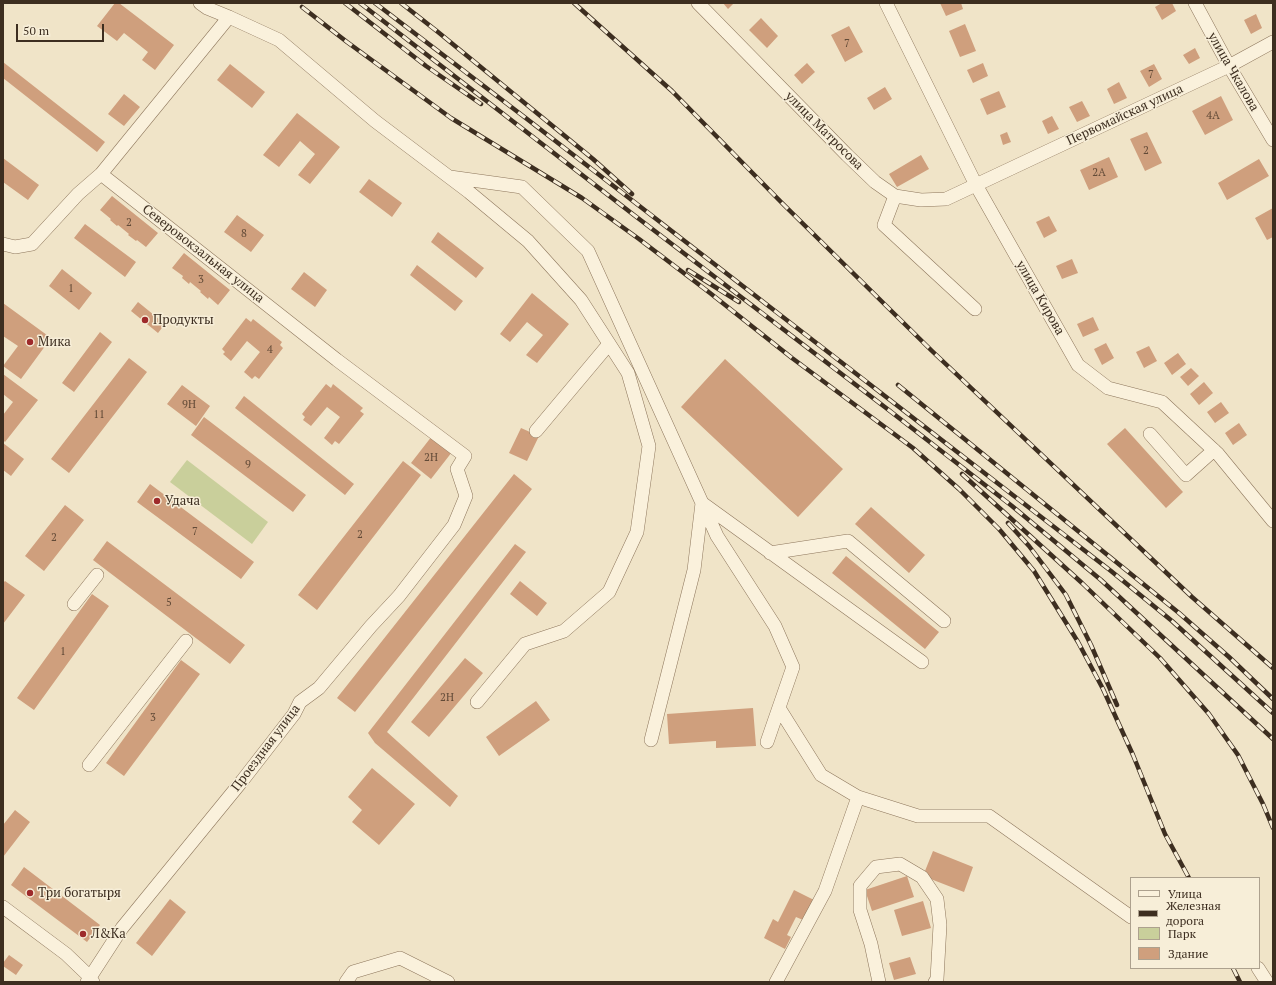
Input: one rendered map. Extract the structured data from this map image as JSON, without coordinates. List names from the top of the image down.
{
  "streets": {
    "street": [
      "улица Чкалова",
      "Первомайская улица",
      "улица Матросова",
      "Северовокзальная улица",
      "улица Кирова",
      "Проездная улица"
    ]
  },
  "crossings": [
    ["улица Чкалова", "Первомайская улица"],
    ["Первомайская улица", "улица Матросова"],
    ["Первомайская улица", "улица Кирова"],
    ["улица Матросова", "улица Кирова"],
    ["Северовокзальная улица", "Проездная улица"]
  ],
  "places": [
    "Продукты",
    "Мика",
    "Удача",
    "Три богатыря",
    "Л&Ка"
  ],
  "house_numbers": [
    "7",
    "7",
    "4А",
    "2",
    "2А",
    "2",
    "8",
    "3",
    "1",
    "4",
    "9Н",
    "11",
    "2Н",
    "9",
    "7",
    "2",
    "2",
    "5",
    "1",
    "2Н",
    "3"
  ],
  "legend": [
    "Улица",
    "Железная дорога",
    "Парк",
    "Здание"
  ],
  "scale_bar": "50 m"
}
